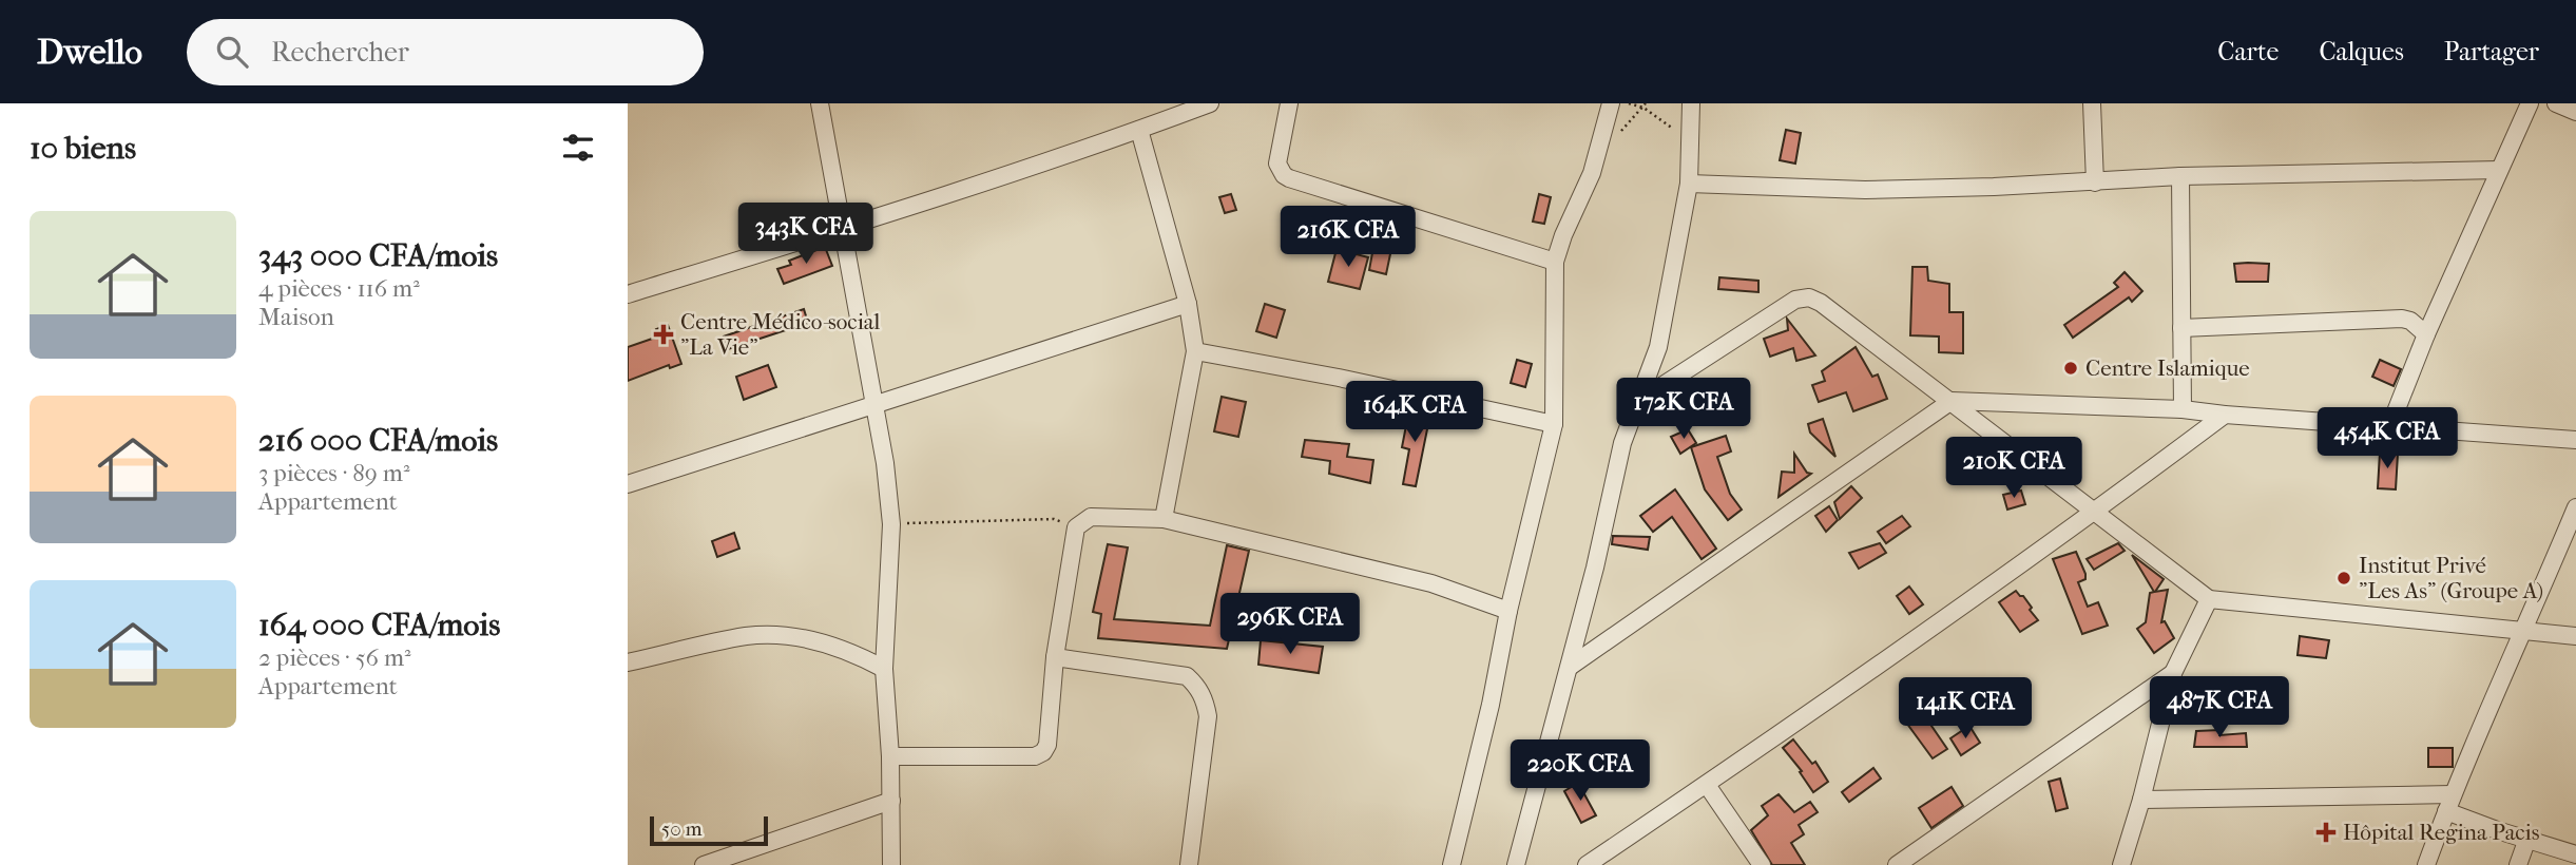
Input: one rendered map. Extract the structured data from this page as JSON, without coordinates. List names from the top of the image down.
{
  "places": {
    "health": ["Centre Médico-social \"La Vie\"", "Hôpital Regina Pacis"],
    "other": ["Centre Islamique", "Institut Privé \"Les As\" (Groupe A)"]
  },
  "scale_bar": "50 m",
  "page": {
    "header": "Dwello",
    "search": "Rechercher",
    "nav": ["Carte", "Calques", "Partager"],
    "heading": "10 biens",
    "list": [
      {
        "name": "343 000 CFA/mois",
        "note": "4 pièces · 116 m² · Maison"
      },
      {
        "name": "216 000 CFA/mois",
        "note": "3 pièces · 89 m² · Appartement"
      },
      {
        "name": "164 000 CFA/mois",
        "note": "2 pièces · 56 m² · Appartement"
      }
    ],
    "price": [
      "343K CFA",
      "216K CFA",
      "172K CFA",
      "164K CFA",
      "454K CFA",
      "210K CFA",
      "296K CFA",
      "487K CFA",
      "141K CFA",
      "220K CFA"
    ],
    "scale": "50 m"
  }
}
